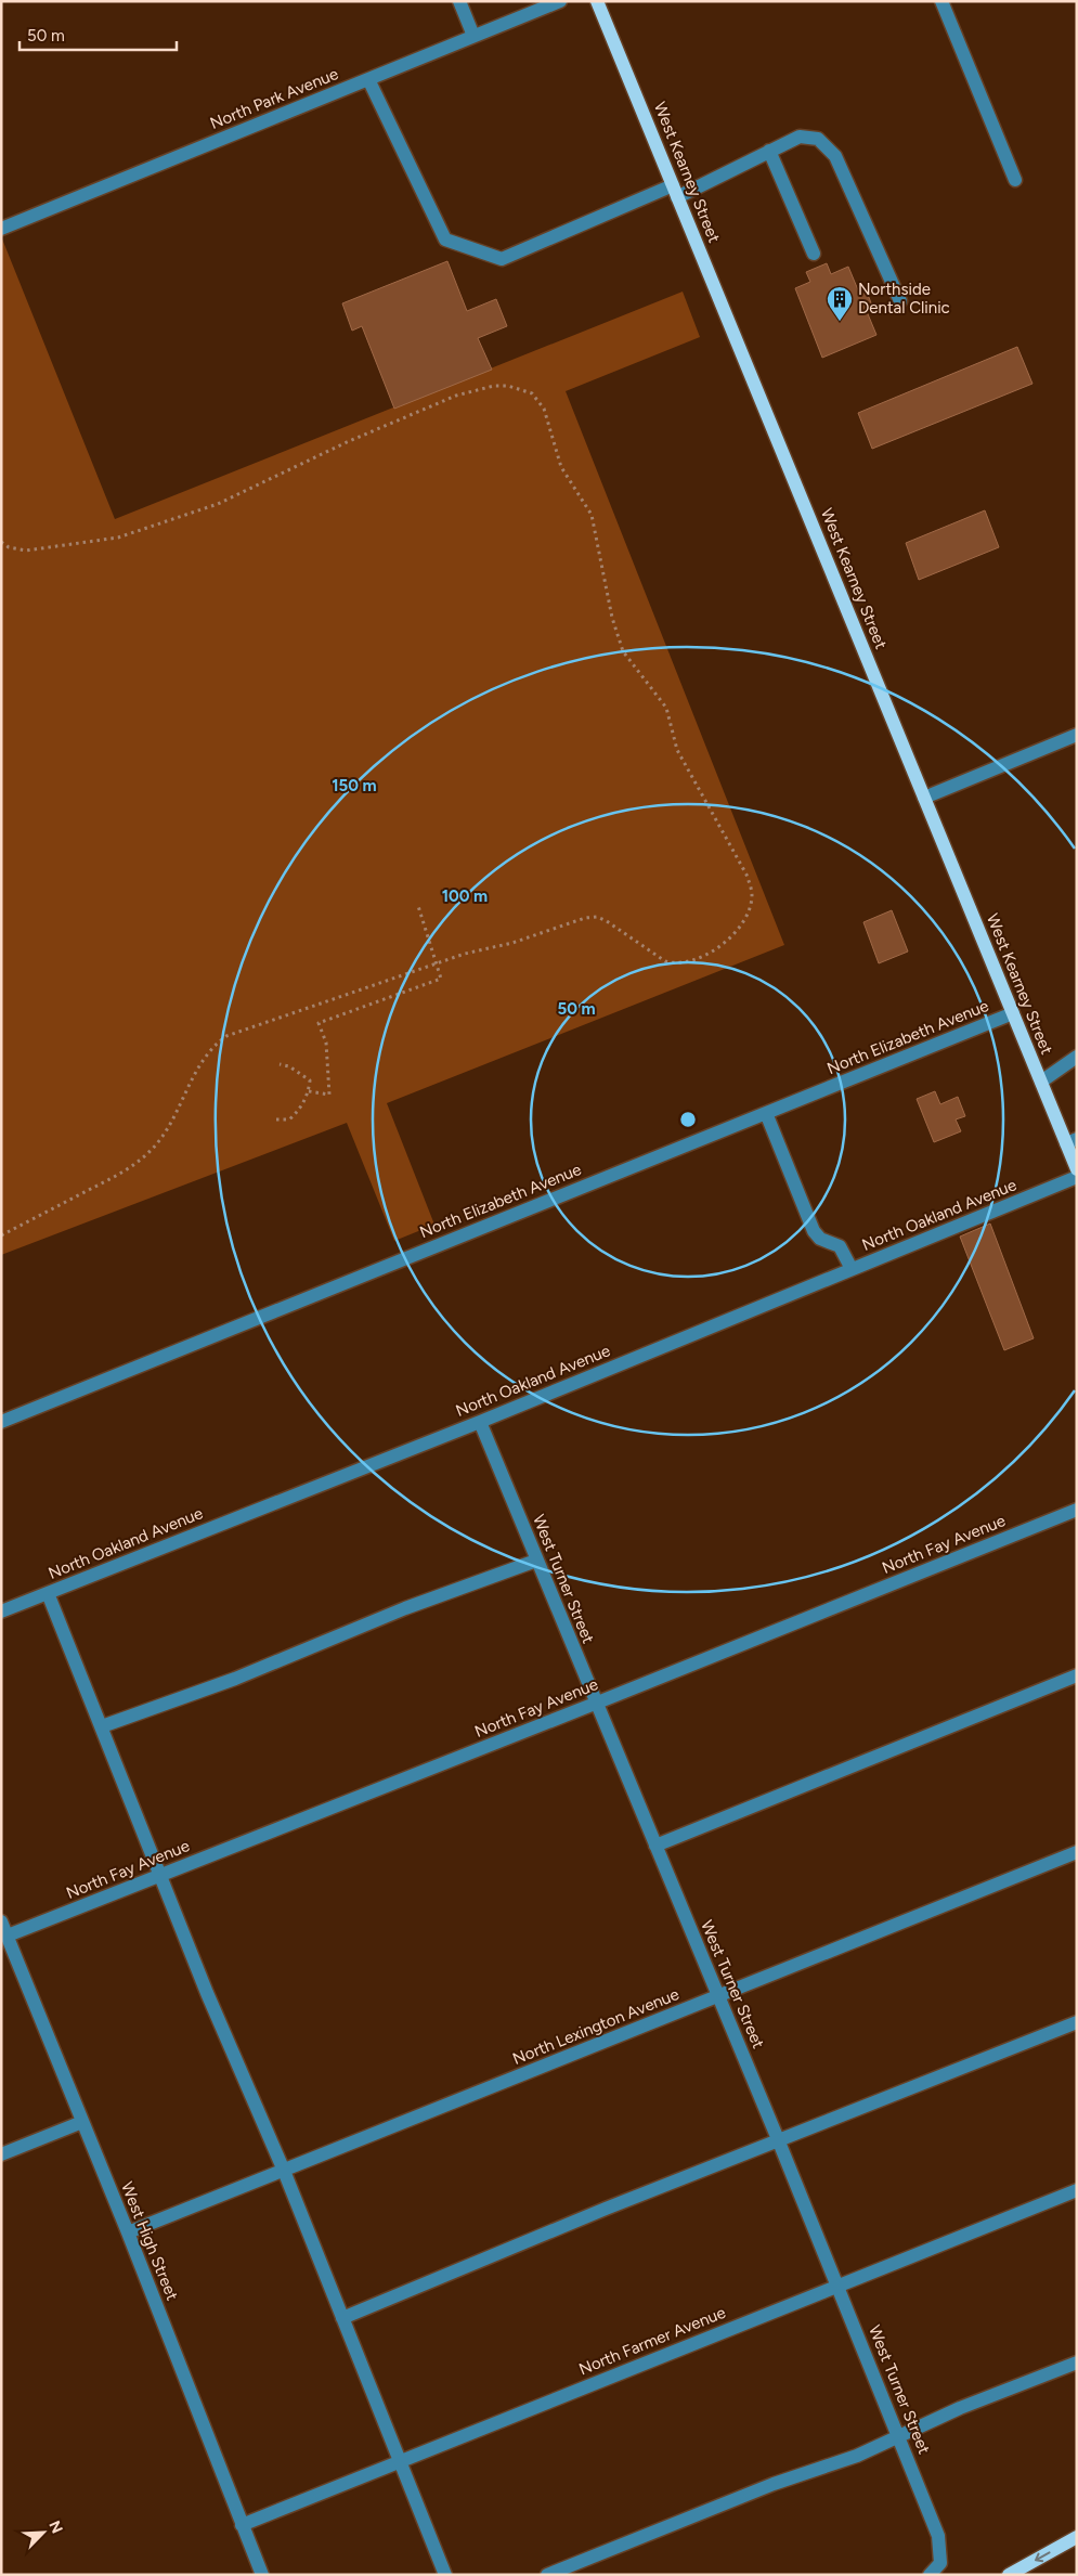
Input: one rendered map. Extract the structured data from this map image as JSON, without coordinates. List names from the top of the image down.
{
  "streets": {
    "main road": ["West Kearney Street"],
    "street": [
      "North Park Avenue",
      "North Elizabeth Avenue",
      "North Oakland Avenue",
      "North Fay Avenue",
      "West Turner Street",
      "North Lexington Avenue",
      "West High Street",
      "North Farmer Avenue"
    ]
  },
  "crossings": [
    ["West Kearney Street", "North Elizabeth Avenue"],
    ["North Oakland Avenue", "West Turner Street"],
    ["North Fay Avenue", "West Turner Street"],
    ["North Fay Avenue", "West High Street"],
    ["West Turner Street", "North Lexington Avenue"],
    ["West Turner Street", "North Farmer Avenue"],
    ["North Lexington Avenue", "West High Street"],
    ["West High Street", "North Farmer Avenue"]
  ],
  "places": {
    "building": ["Northside Dental Clinic"]
  },
  "scale_bar": "50 m",
  "north": "top right",
  "rings": ["150 m", "100 m", "50 m"]
}
